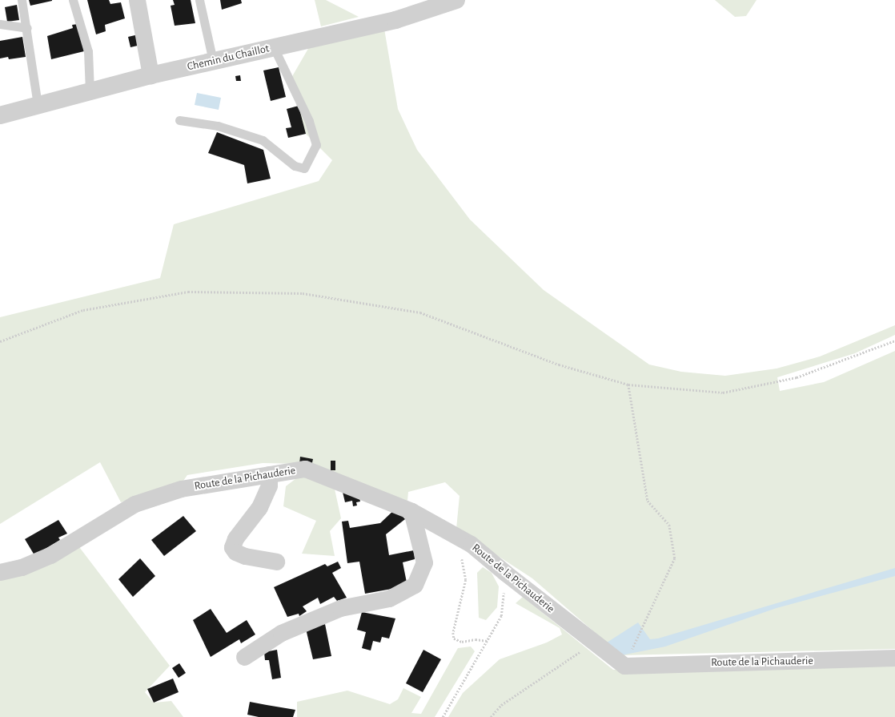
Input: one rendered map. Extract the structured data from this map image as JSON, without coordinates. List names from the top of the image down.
{
  "streets": {
    "street": ["Chemin du Chaillot", "Route de la Pichauderie"]
  }
}
